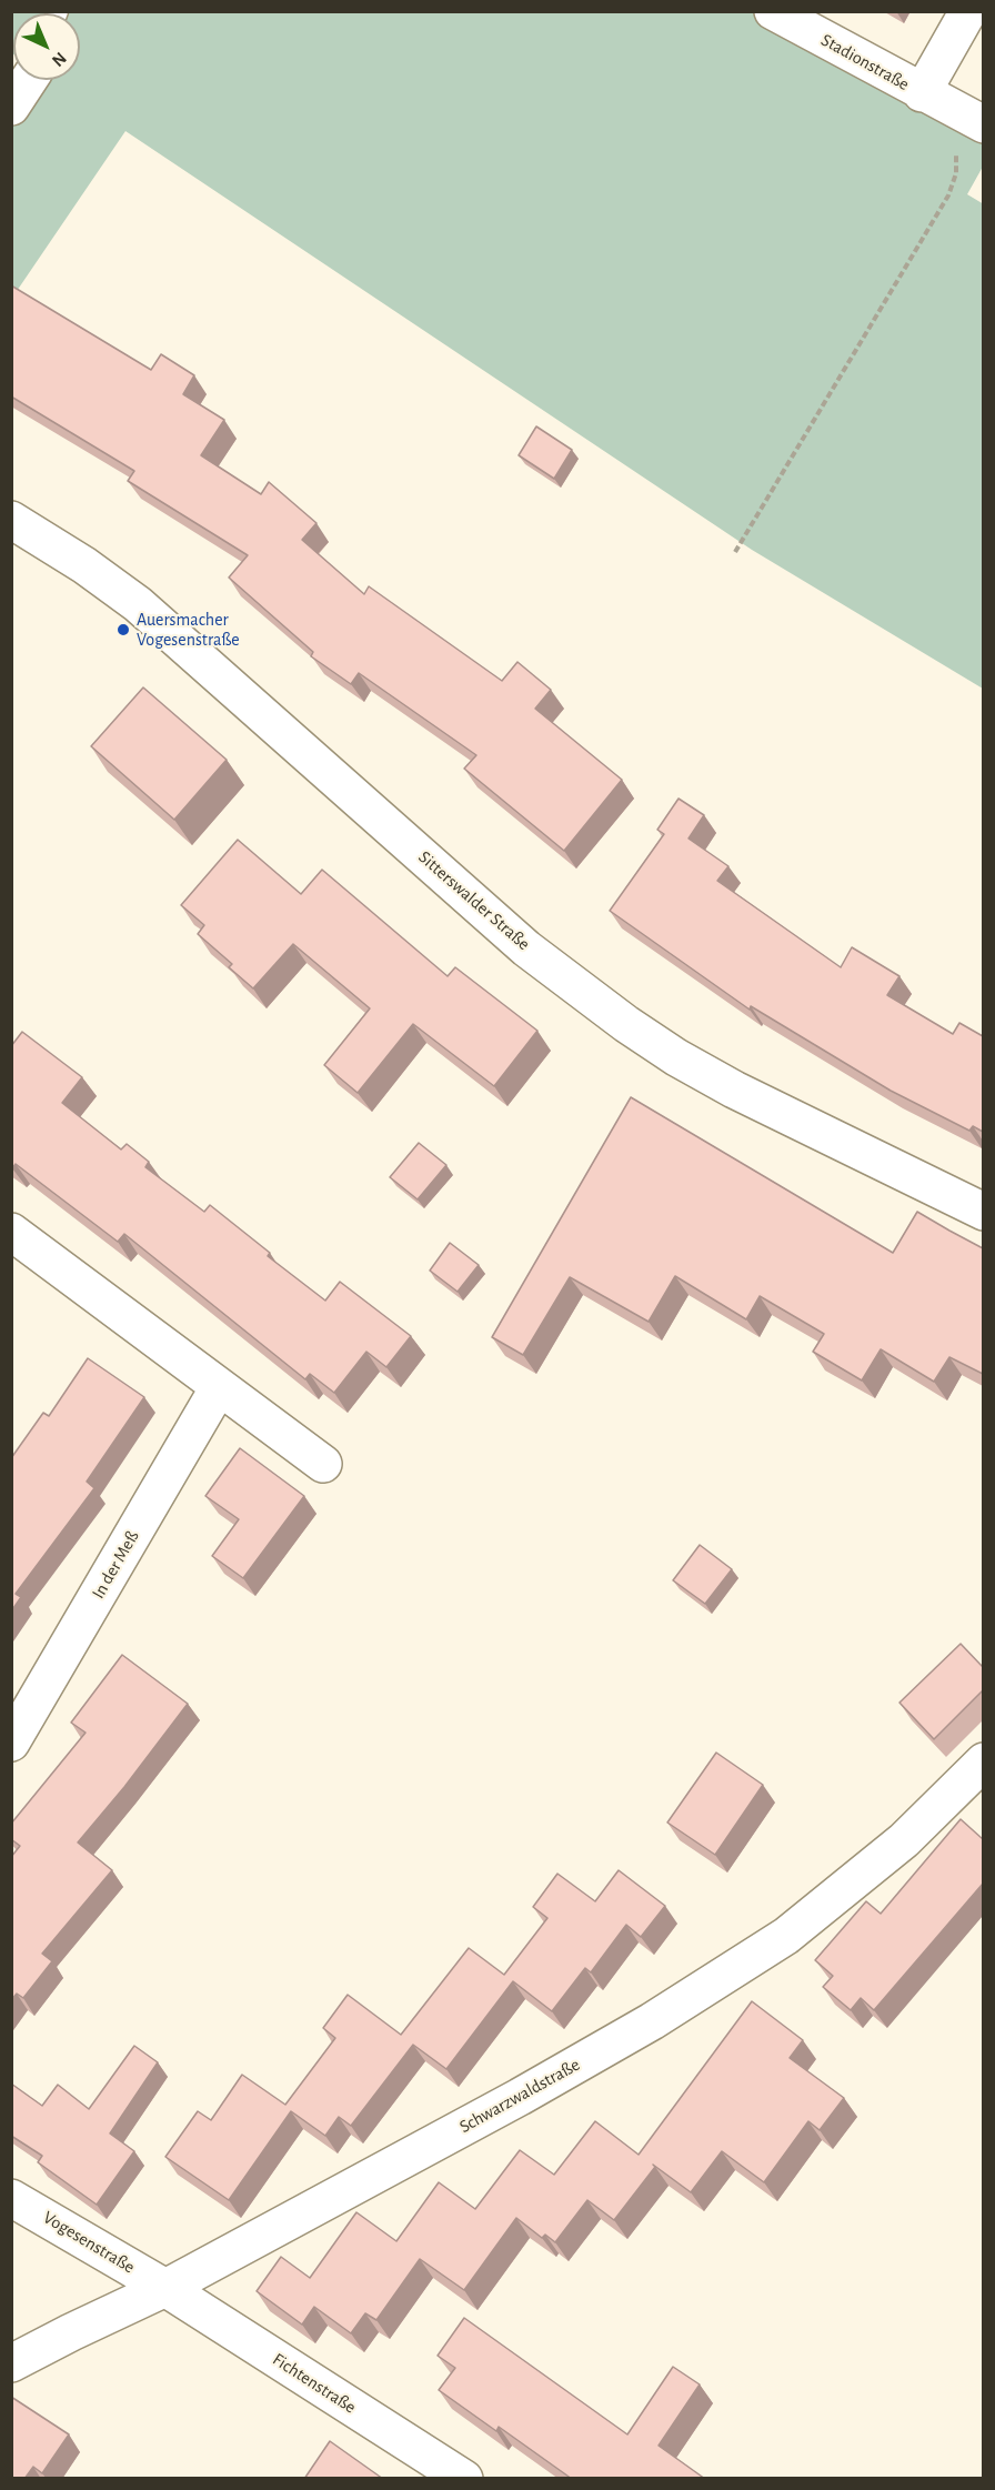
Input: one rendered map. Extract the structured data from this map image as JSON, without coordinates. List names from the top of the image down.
{
  "streets": {
    "street": [
      "Stadionstraße",
      "Sitterswalder Straße",
      "In der Meß",
      "Schwarzwaldstraße",
      "Vogesenstraße",
      "Fichtenstraße"
    ]
  },
  "crossings": [
    ["Schwarzwaldstraße", "Vogesenstraße"],
    ["Schwarzwaldstraße", "Fichtenstraße"],
    ["Vogesenstraße", "Fichtenstraße"]
  ],
  "places": ["Auersmacher Vogesenstraße"],
  "north": "bottom right"
}
